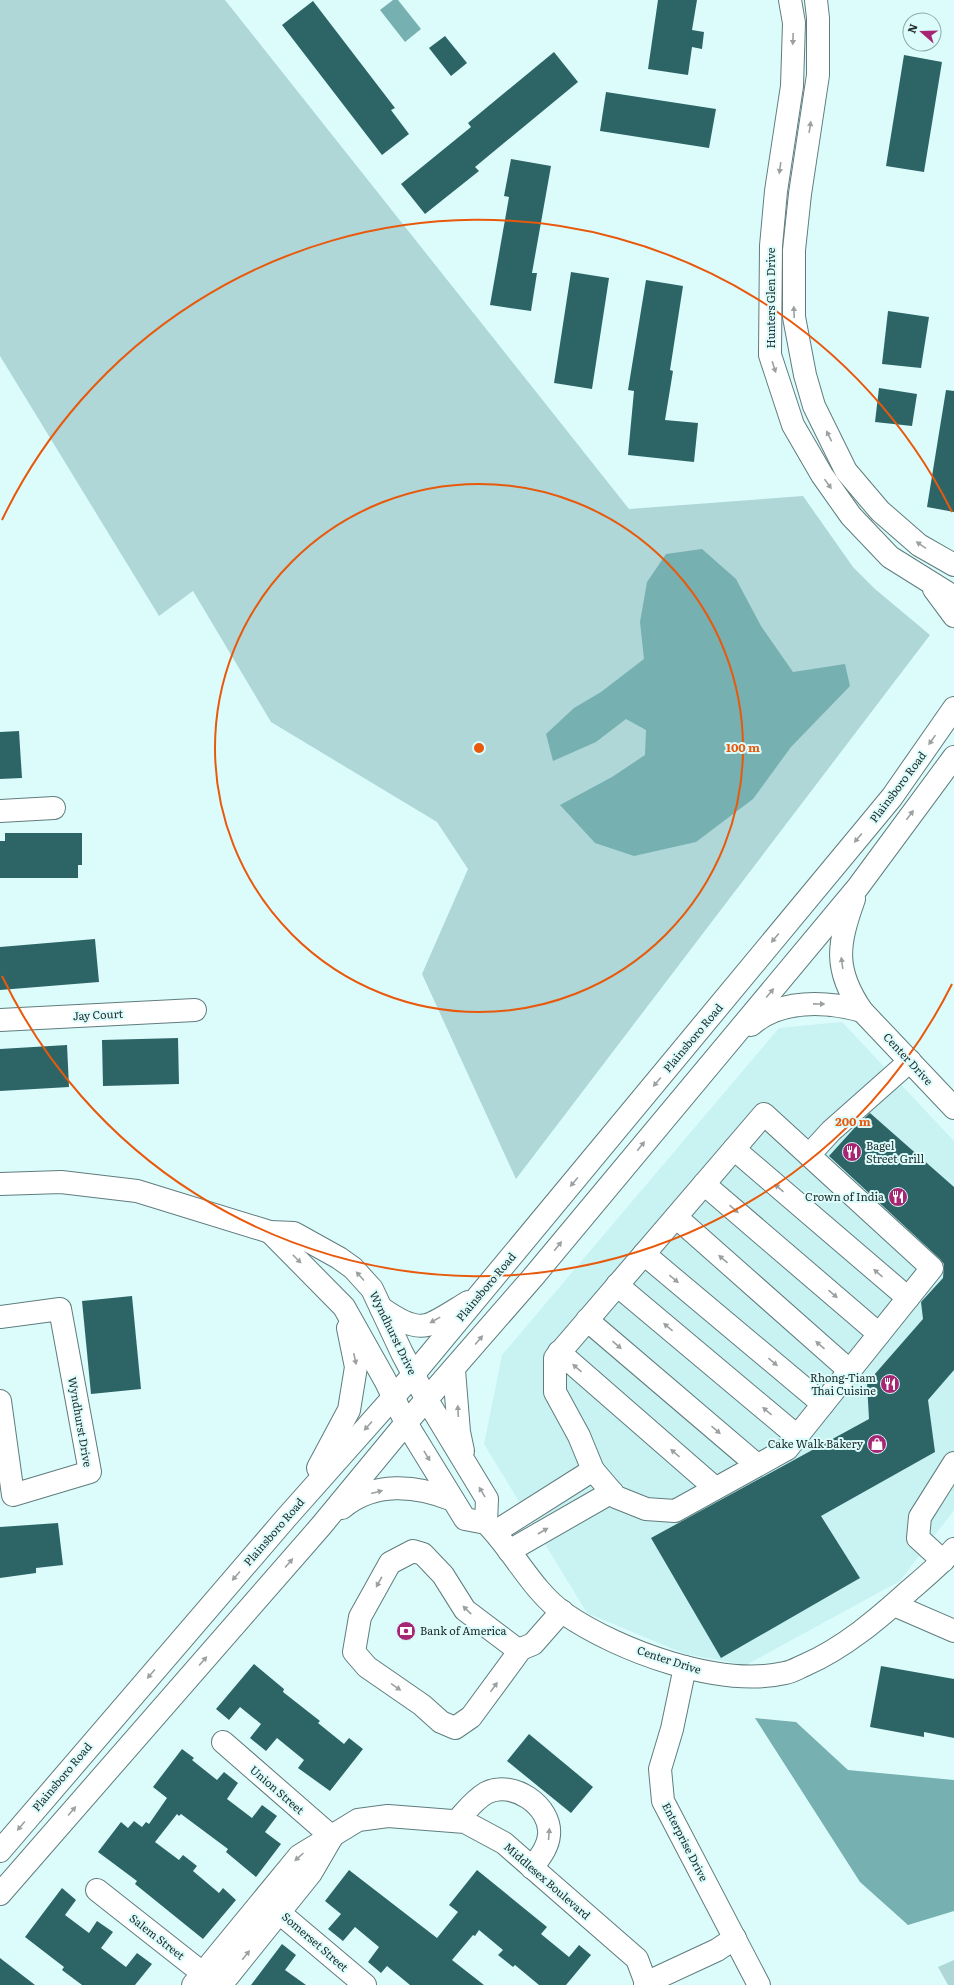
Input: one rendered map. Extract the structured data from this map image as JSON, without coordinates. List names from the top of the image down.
{
  "streets": {
    "street": [
      "Hunters Glen Drive",
      "Plainsboro Road",
      "Jay Court",
      "Center Drive",
      "Wyndhurst Drive",
      "Union Street",
      "Enterprise Drive",
      "Middlesex Boulevard",
      "Salem Street",
      "Somerset Street"
    ]
  },
  "crossings": [
    ["Plainsboro Road", "Wyndhurst Drive"],
    ["Center Drive", "Enterprise Drive"],
    ["Union Street", "Middlesex Boulevard"],
    ["Middlesex Boulevard", "Salem Street"],
    ["Middlesex Boulevard", "Somerset Street"]
  ],
  "places": {
    "restaurant": ["Bagel Street Grill", "Crown of India", "Rhong-Tiam Thai Cuisine"],
    "shop": ["Cake Walk Bakery"],
    "bank": ["Bank of America"]
  },
  "north": "left",
  "rings": ["100 m", "200 m"]
}
